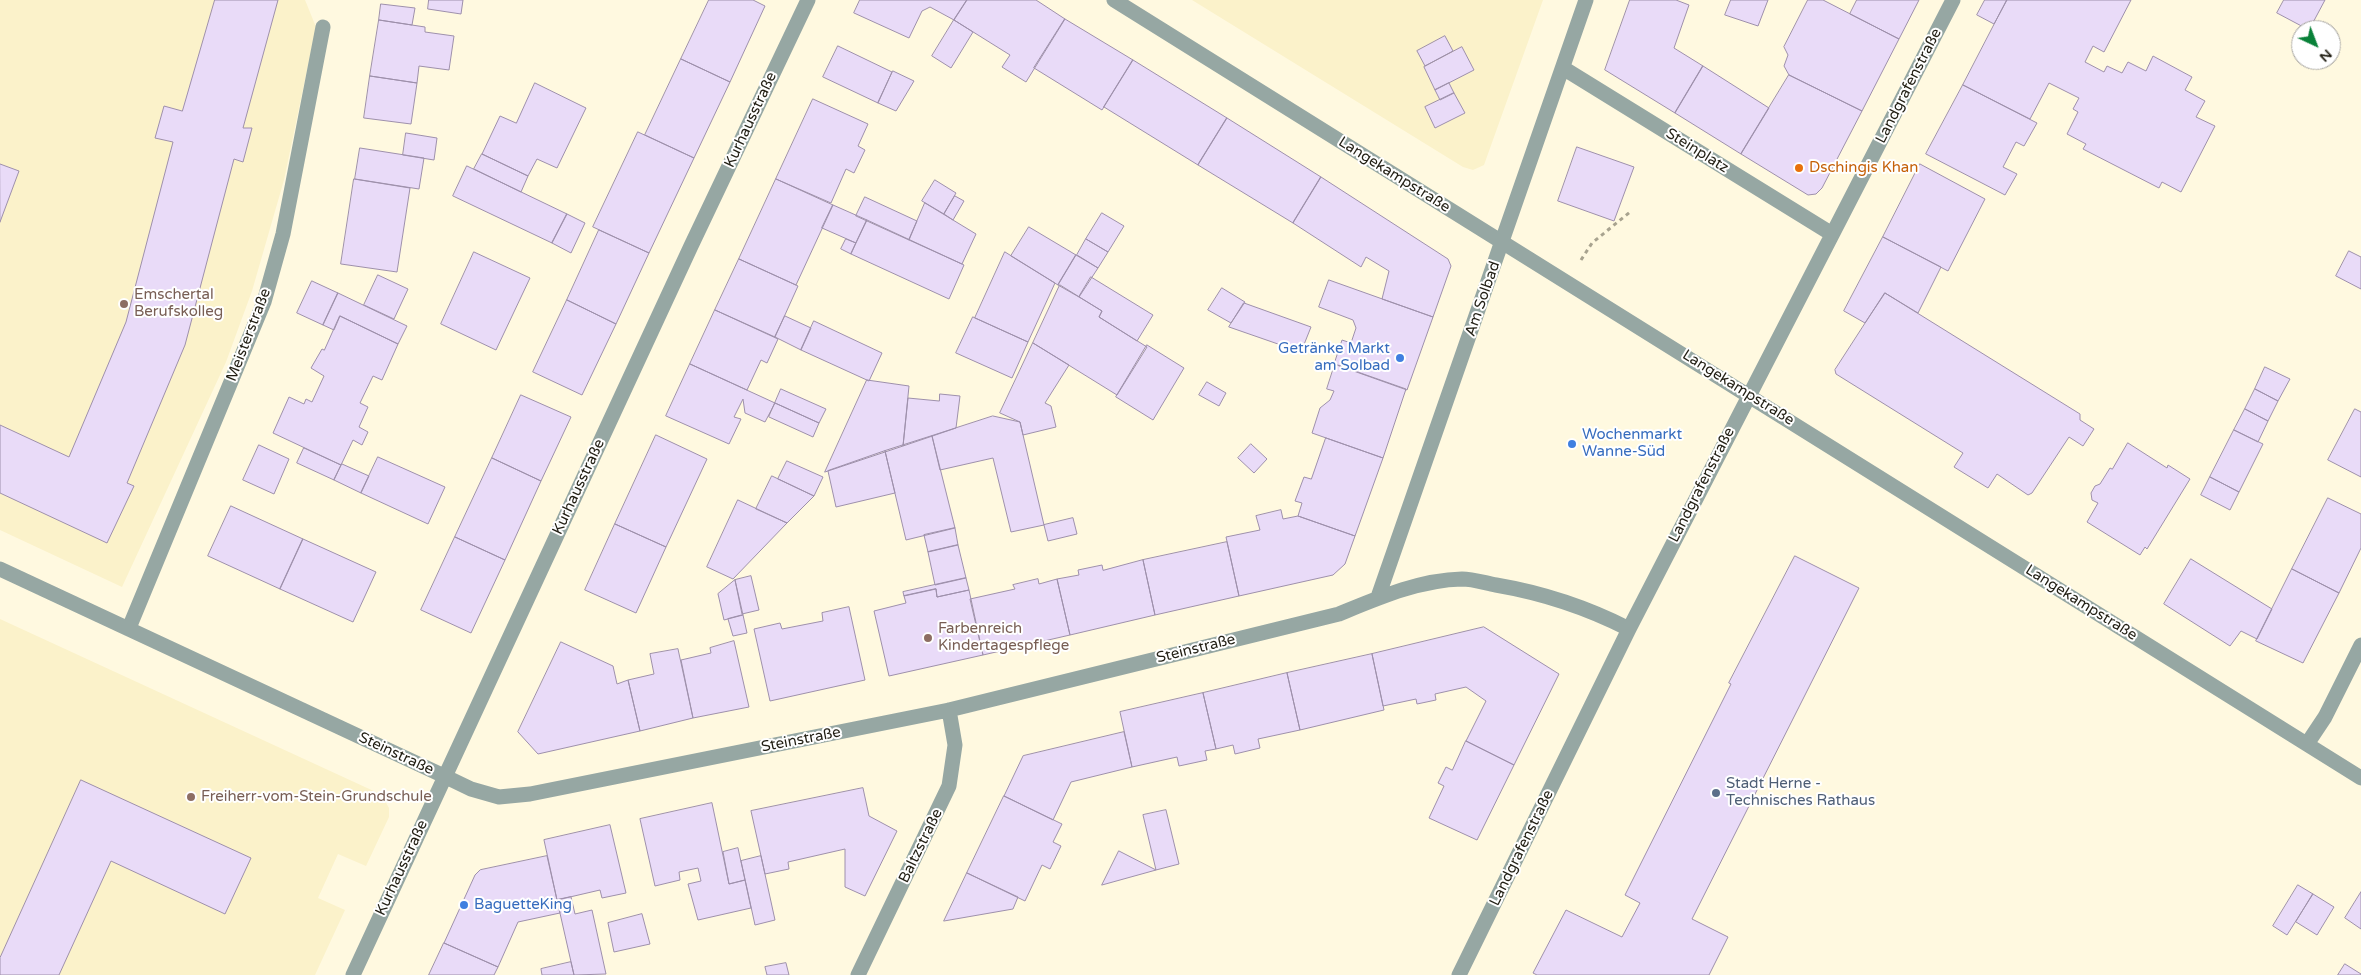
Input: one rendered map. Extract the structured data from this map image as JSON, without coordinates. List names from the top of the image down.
{
  "streets": {
    "street": [
      "Landgrafenstraße",
      "Kurhausstraße",
      "Steinplatz",
      "Langekampstraße",
      "Am Solbad",
      "Meisterstraße",
      "Steinstraße",
      "Baltzstraße"
    ]
  },
  "crossings": [
    ["Landgrafenstraße", "Steinplatz"],
    ["Landgrafenstraße", "Langekampstraße"],
    ["Landgrafenstraße", "Steinstraße"],
    ["Kurhausstraße", "Steinstraße"],
    ["Steinplatz", "Am Solbad"],
    ["Langekampstraße", "Am Solbad"],
    ["Am Solbad", "Steinstraße"],
    ["Meisterstraße", "Steinstraße"],
    ["Steinstraße", "Baltzstraße"]
  ],
  "places": [
    "Dschingis Khan",
    "Emschertal Berufskolleg",
    "Getränke Markt am Solbad",
    "Wochenmarkt Wanne-Süd",
    "Farbenreich Kindertagespflege",
    "Stadt Herne - Technisches Rathaus",
    "Freiherr-vom-Stein-Grundschule",
    "BaguetteKing"
  ],
  "north": "bottom right"
}
